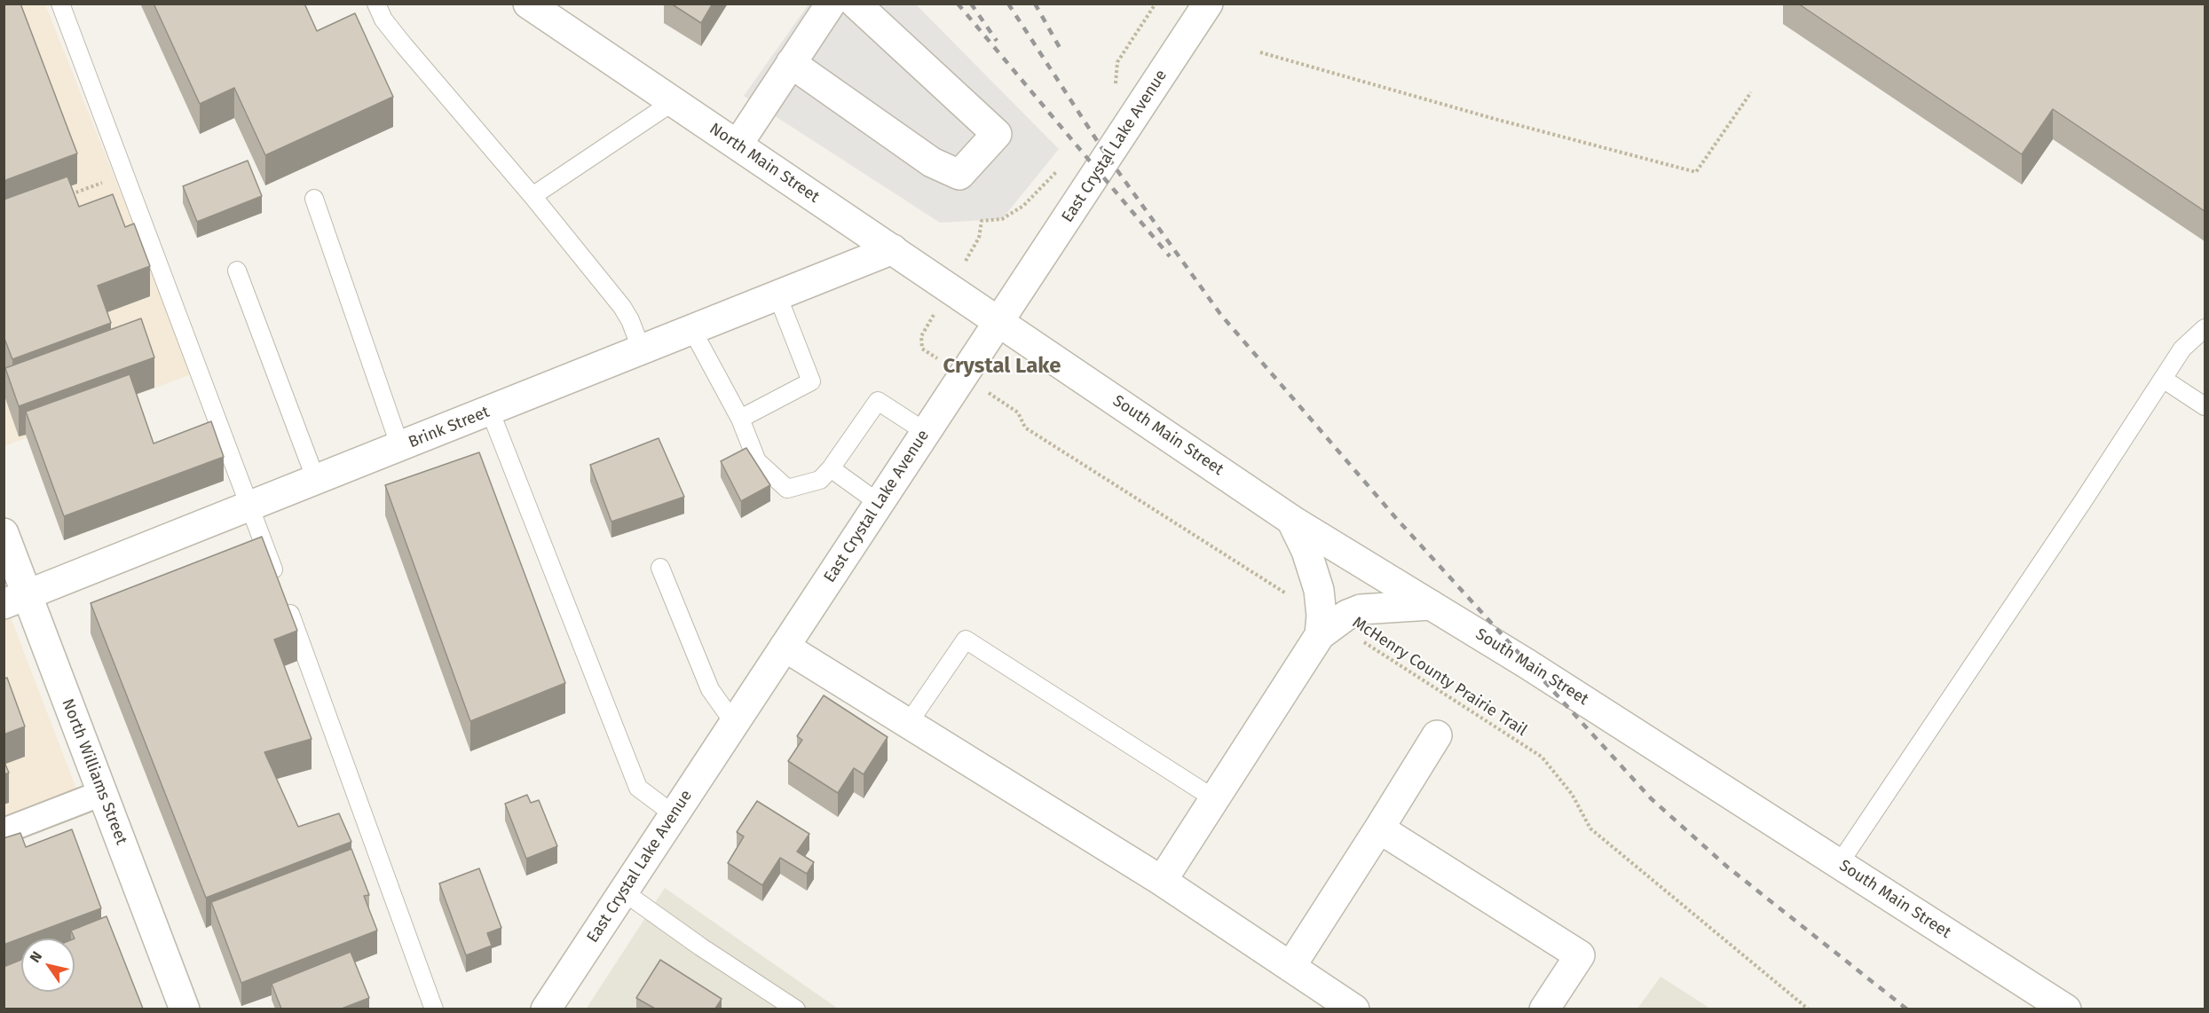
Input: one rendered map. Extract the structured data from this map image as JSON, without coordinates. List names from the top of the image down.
{
  "streets": {
    "street": [
      "East Crystal Lake Avenue",
      "North Main Street",
      "Brink Street",
      "South Main Street",
      "North Williams Street"
    ],
    "path": ["McHenry County Prairie Trail"]
  },
  "crossings": [
    ["East Crystal Lake Avenue", "North Main Street"],
    ["East Crystal Lake Avenue", "South Main Street"],
    ["North Main Street", "Brink Street"],
    ["North Main Street", "South Main Street"],
    ["Brink Street", "North Williams Street"]
  ],
  "districts": ["Crystal Lake"],
  "north": "top left"
}
